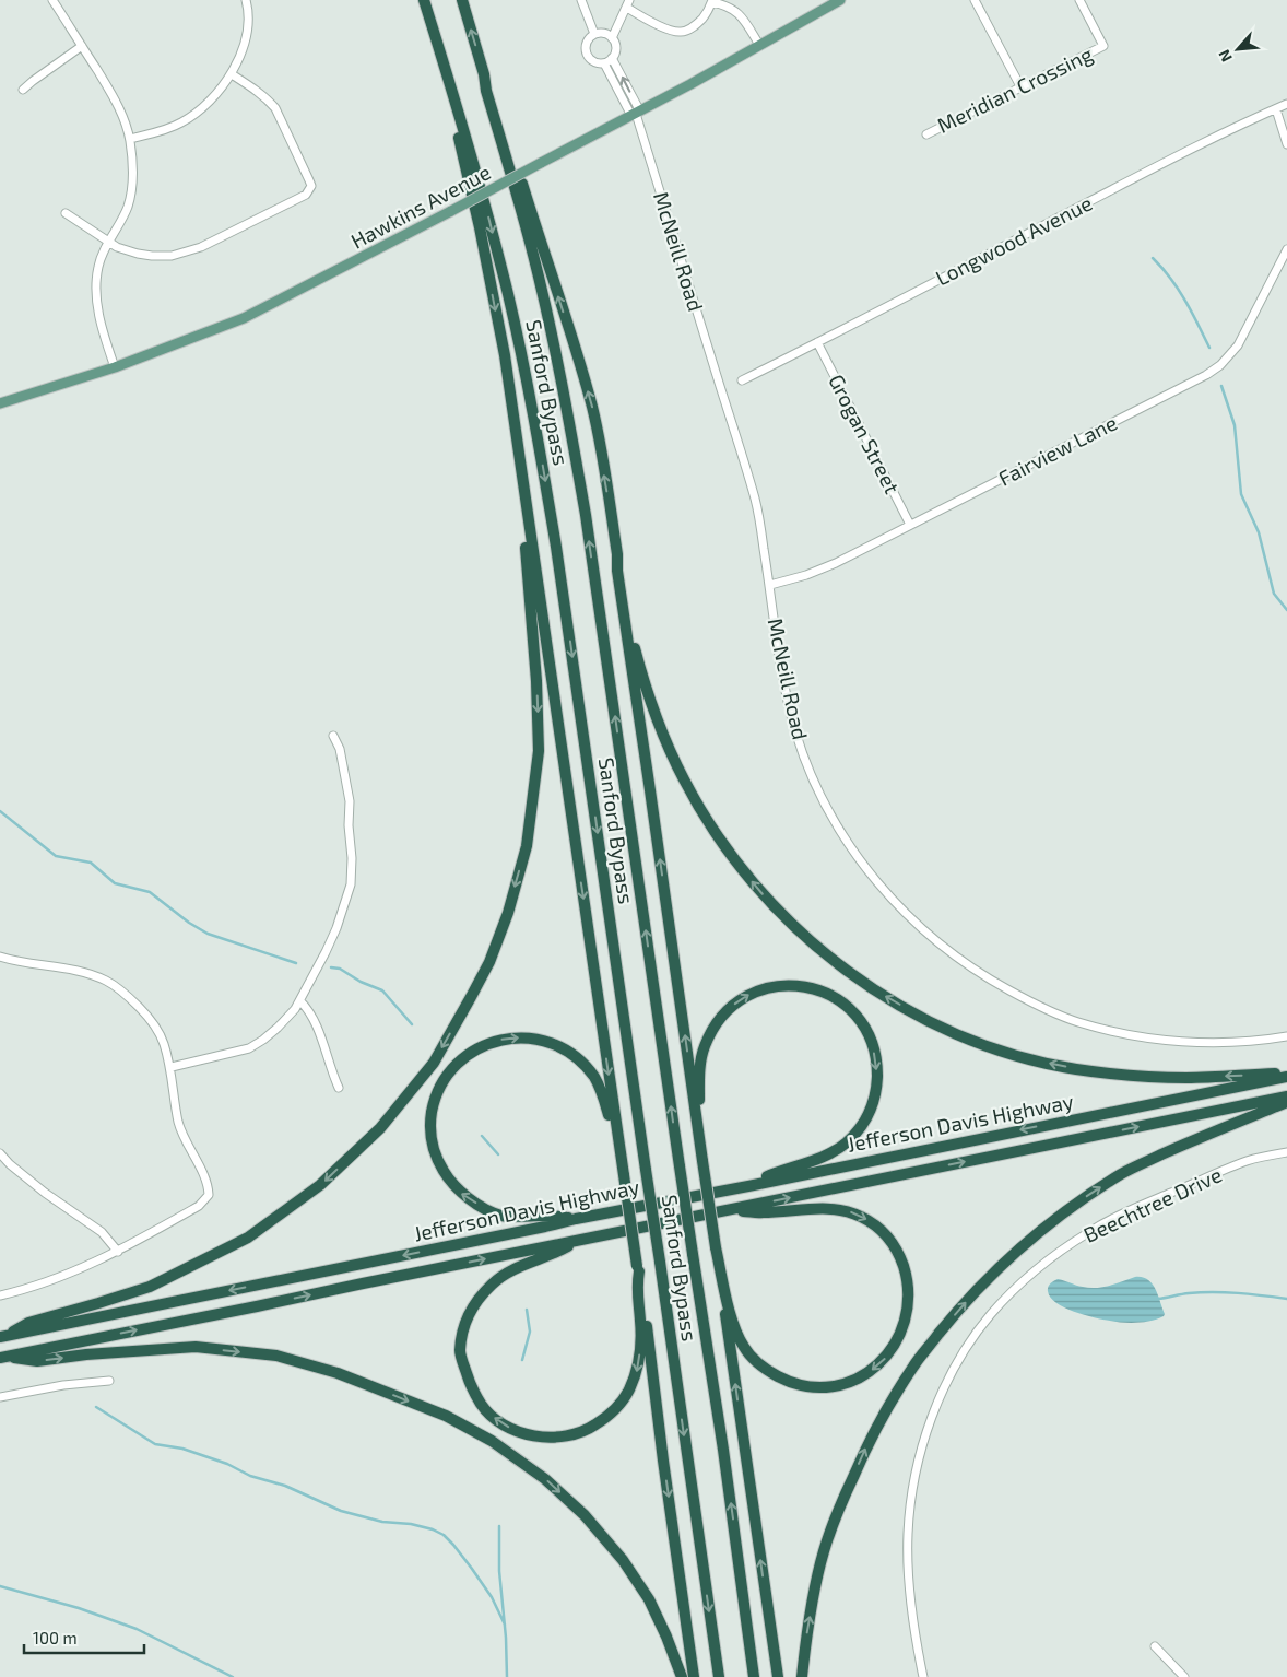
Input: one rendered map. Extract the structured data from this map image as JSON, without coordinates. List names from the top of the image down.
{
  "streets": {
    "highway": ["Sanford Bypass", "Jefferson Davis Highway"],
    "main road": ["Hawkins Avenue"],
    "street": [
      "Meridian Crossing",
      "Longwood Avenue",
      "McNeill Road",
      "Grogan Street",
      "Fairview Lane",
      "Beechtree Drive"
    ]
  },
  "crossings": [
    ["Hawkins Avenue", "McNeill Road"],
    ["Longwood Avenue", "Grogan Street"],
    ["McNeill Road", "Fairview Lane"],
    ["Grogan Street", "Fairview Lane"]
  ],
  "scale_bar": "100 m",
  "north": "bottom left"
}
